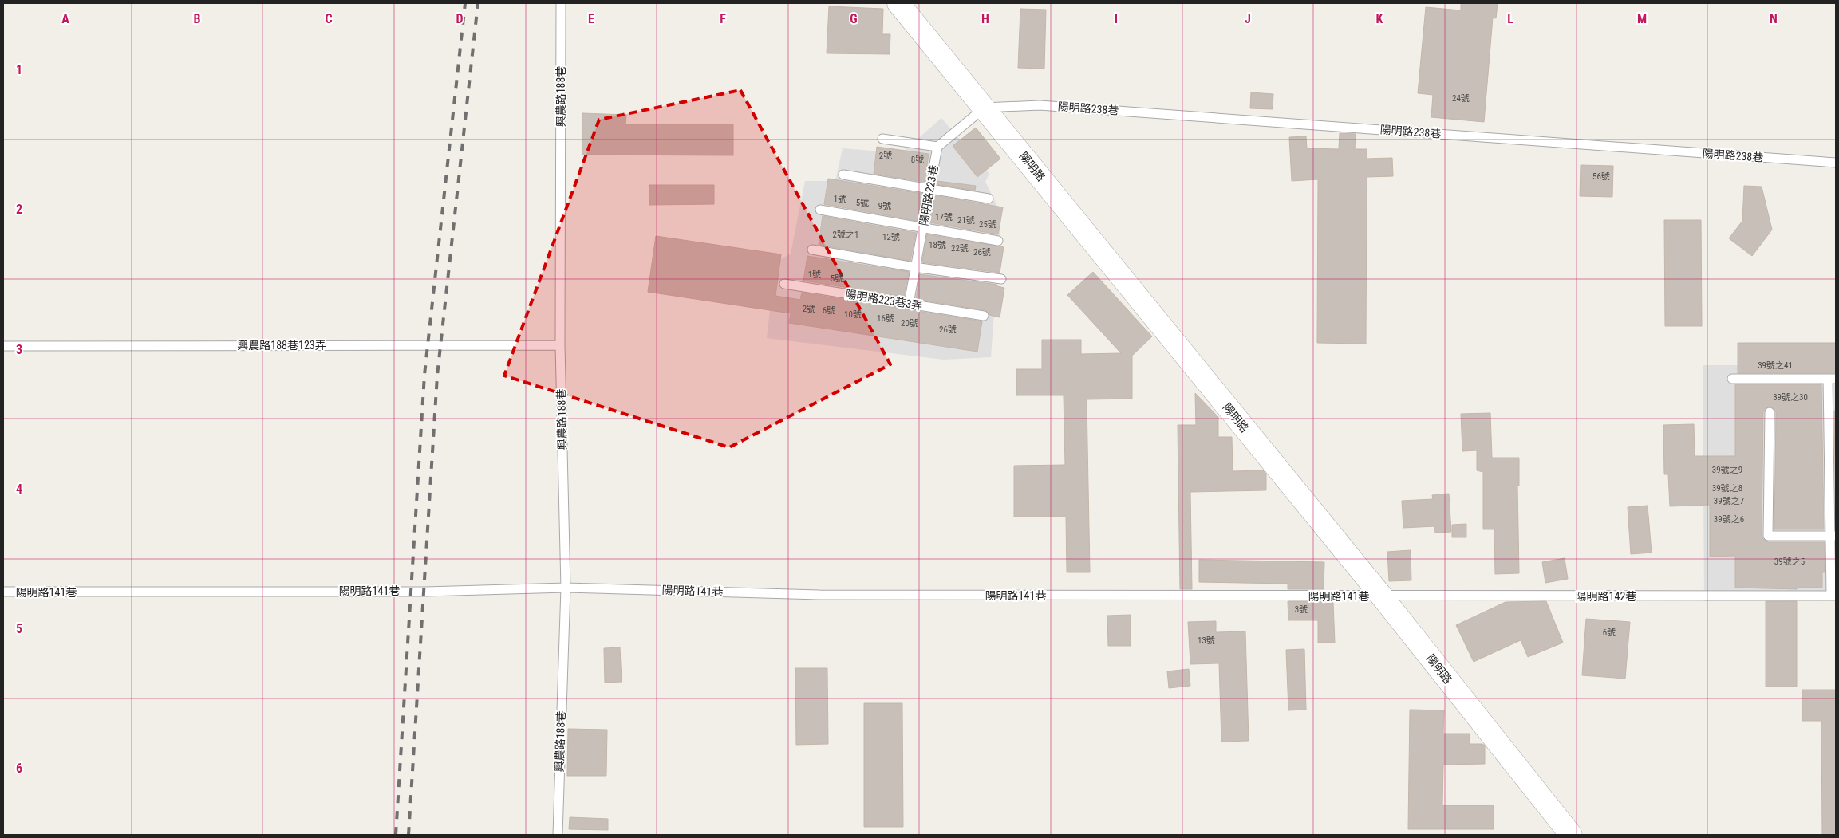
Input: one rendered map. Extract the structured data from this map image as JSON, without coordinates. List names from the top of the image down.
{
  "streets": {
    "street": ["陽明路"],
    "lane": [
      "興農路188巷",
      "陽明路238巷",
      "陽明路223巷",
      "陽明路223巷3弄",
      "興農路188巷123弄",
      "陽明路141巷",
      "陽明路142巷"
    ]
  },
  "crossings": [
    ["興農路188巷", "興農路188巷123弄"],
    ["興農路188巷", "陽明路141巷"],
    ["陽明路238巷", "陽明路"],
    ["陽明路", "陽明路141巷"],
    ["陽明路", "陽明路142巷"],
    ["陽明路223巷", "陽明路223巷3弄"],
    ["陽明路141巷", "陽明路142巷"]
  ],
  "house_numbers": [
    "24號",
    "2號",
    "8號",
    "56號",
    "1號",
    "5號",
    "9號",
    "17號",
    "21號",
    "25號",
    "2號之1",
    "12號",
    "18號",
    "22號",
    "26號",
    "1號",
    "5號",
    "2號",
    "6號",
    "10號",
    "16號",
    "20號",
    "26號",
    "39號之41",
    "39號之30",
    "39號之9",
    "39號之8",
    "39號之7",
    "39號之6",
    "39號之5",
    "3號",
    "6號",
    "13號"
  ],
  "grid": {
    "columns": [
      "A",
      "B",
      "C",
      "D",
      "E",
      "F",
      "G",
      "H",
      "I",
      "J",
      "K",
      "L",
      "M",
      "N"
    ],
    "rows": [
      "1",
      "2",
      "3",
      "4",
      "5",
      "6"
    ]
  }
}
